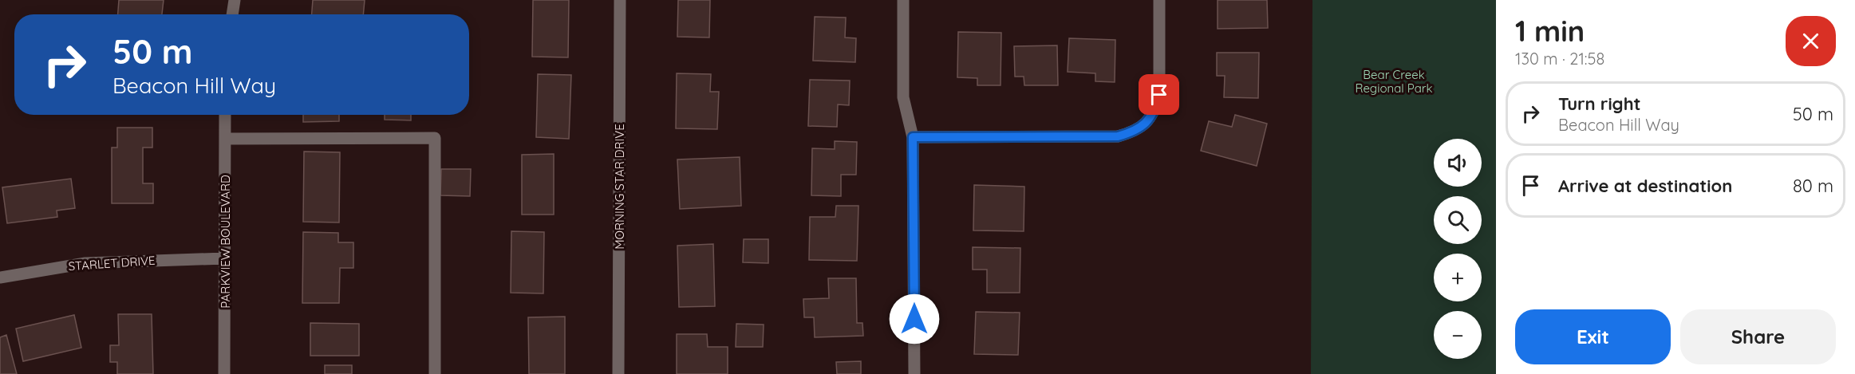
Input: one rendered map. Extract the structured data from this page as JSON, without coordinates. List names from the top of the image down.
{
  "streets": {
    "street": ["MORNING STAR DRIVE", "PARKVIEW BOULEVARD", "STARLET DRIVE"]
  },
  "crossings": [
    ["PARKVIEW BOULEVARD", "STARLET DRIVE"]
  ],
  "parks": ["Bear Creek Regional Park"],
  "page": {
    "heading": ["1 min", "130 m · 21:58"],
    "turn": ["50 m", "Beacon Hill Way"],
    "list": [
      {
        "name": "Turn right",
        "note": "Beacon Hill Way",
        "value": "50 m"
      },
      {
        "name": "Arrive at destination",
        "value": "80 m"
      }
    ],
    "map_buttons": ["+", "−"],
    "buttons": ["Exit", "Share"]
  }
}
